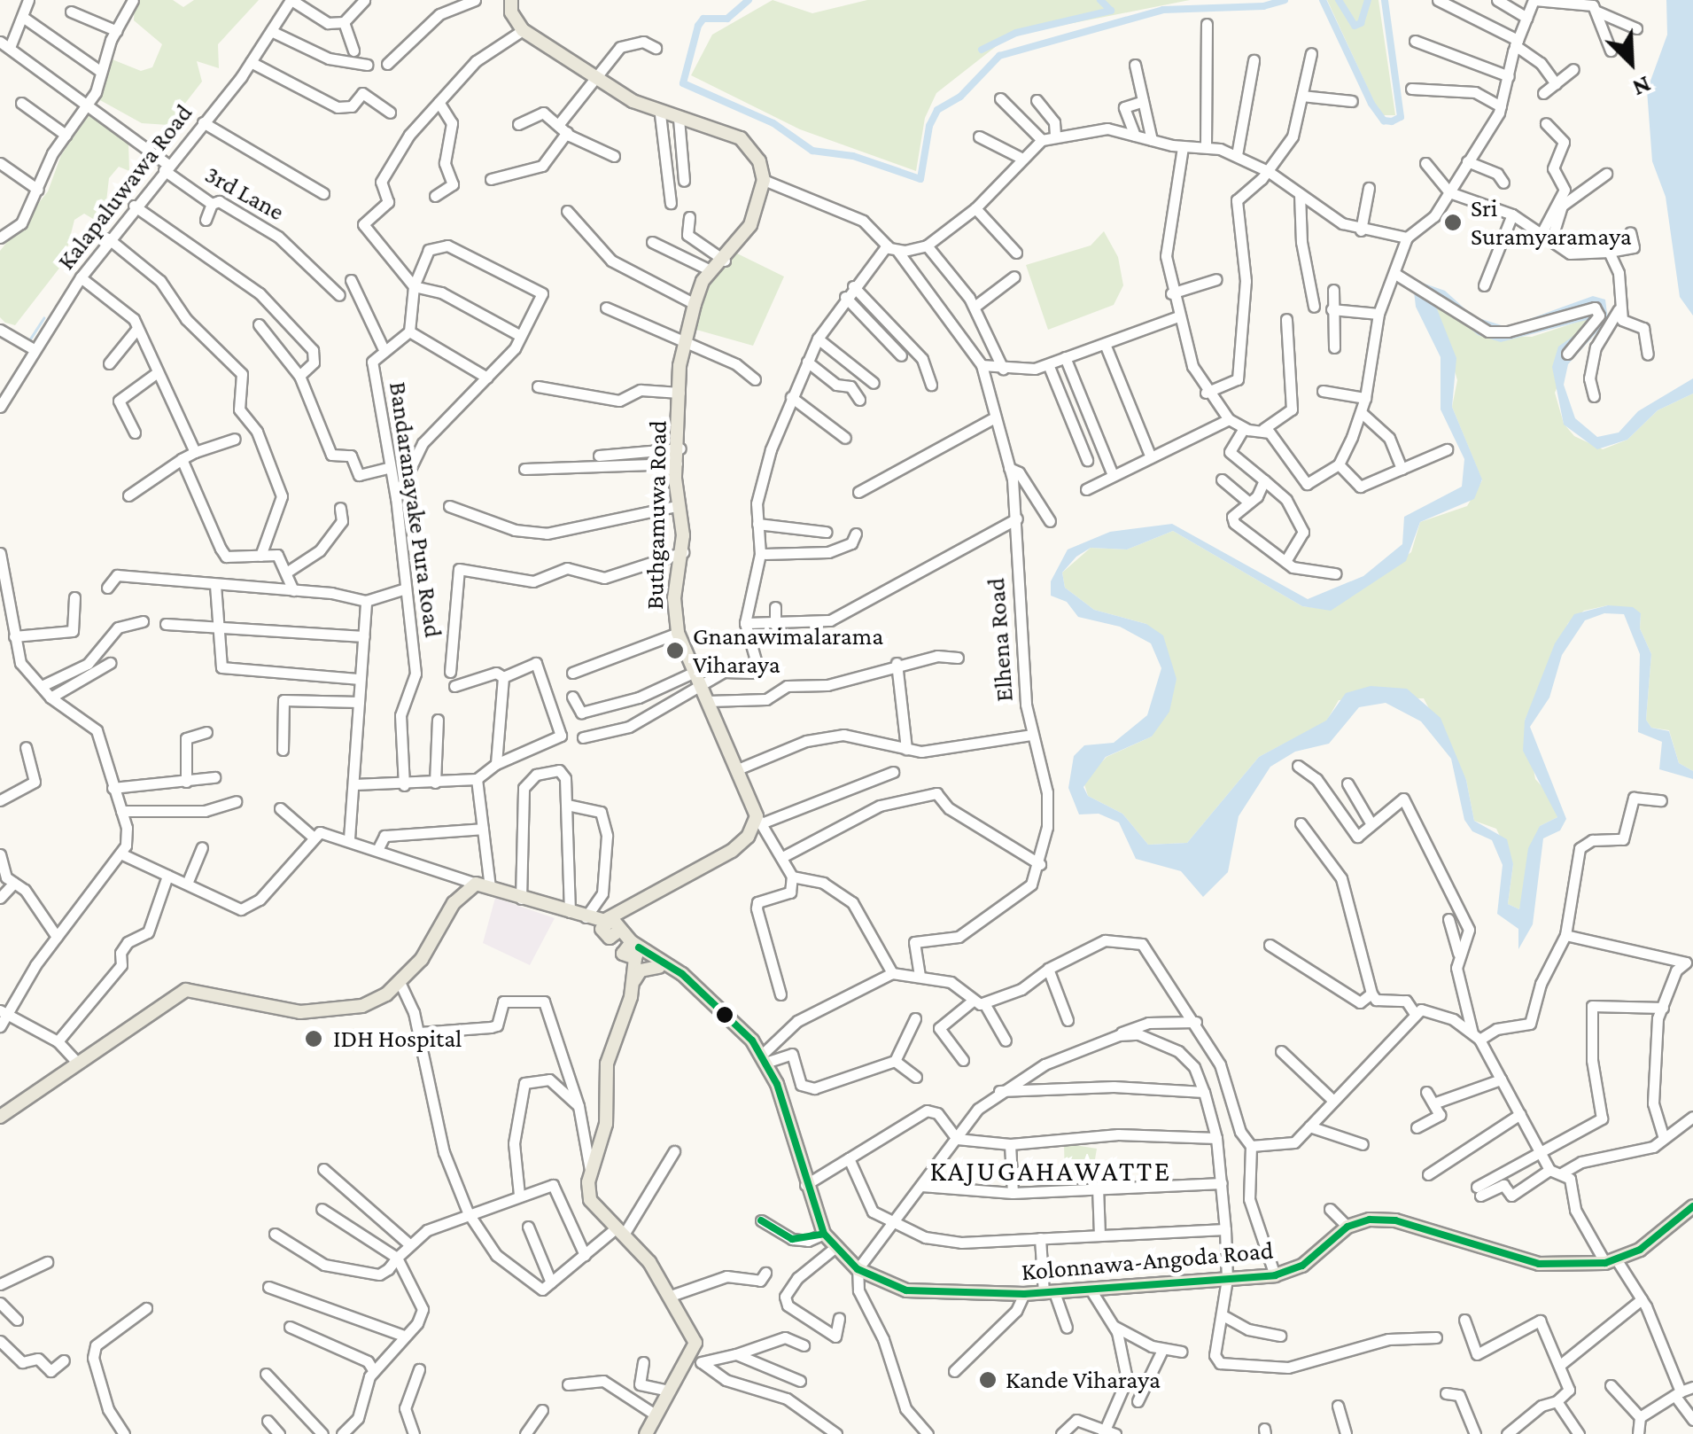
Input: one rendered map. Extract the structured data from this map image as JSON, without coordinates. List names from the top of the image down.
{
  "streets": {
    "main road": ["Buthgamuwa Road", "Kolonnawa-Angoda Road"],
    "street": [
      "Kalapaluwawa Road",
      "3rd Lane",
      "Bandaranayake Pura Road",
      "Elhena Road"
    ]
  },
  "crossings": [
    ["Kalapaluwawa Road", "3rd Lane"]
  ],
  "districts": ["KAJUGAHAWATTE"],
  "places": [
    "Sri Suramyaramaya",
    "Gnanawimalarama Viharaya",
    "IDH Hospital",
    "Kande Viharaya"
  ],
  "north": "bottom right"
}
